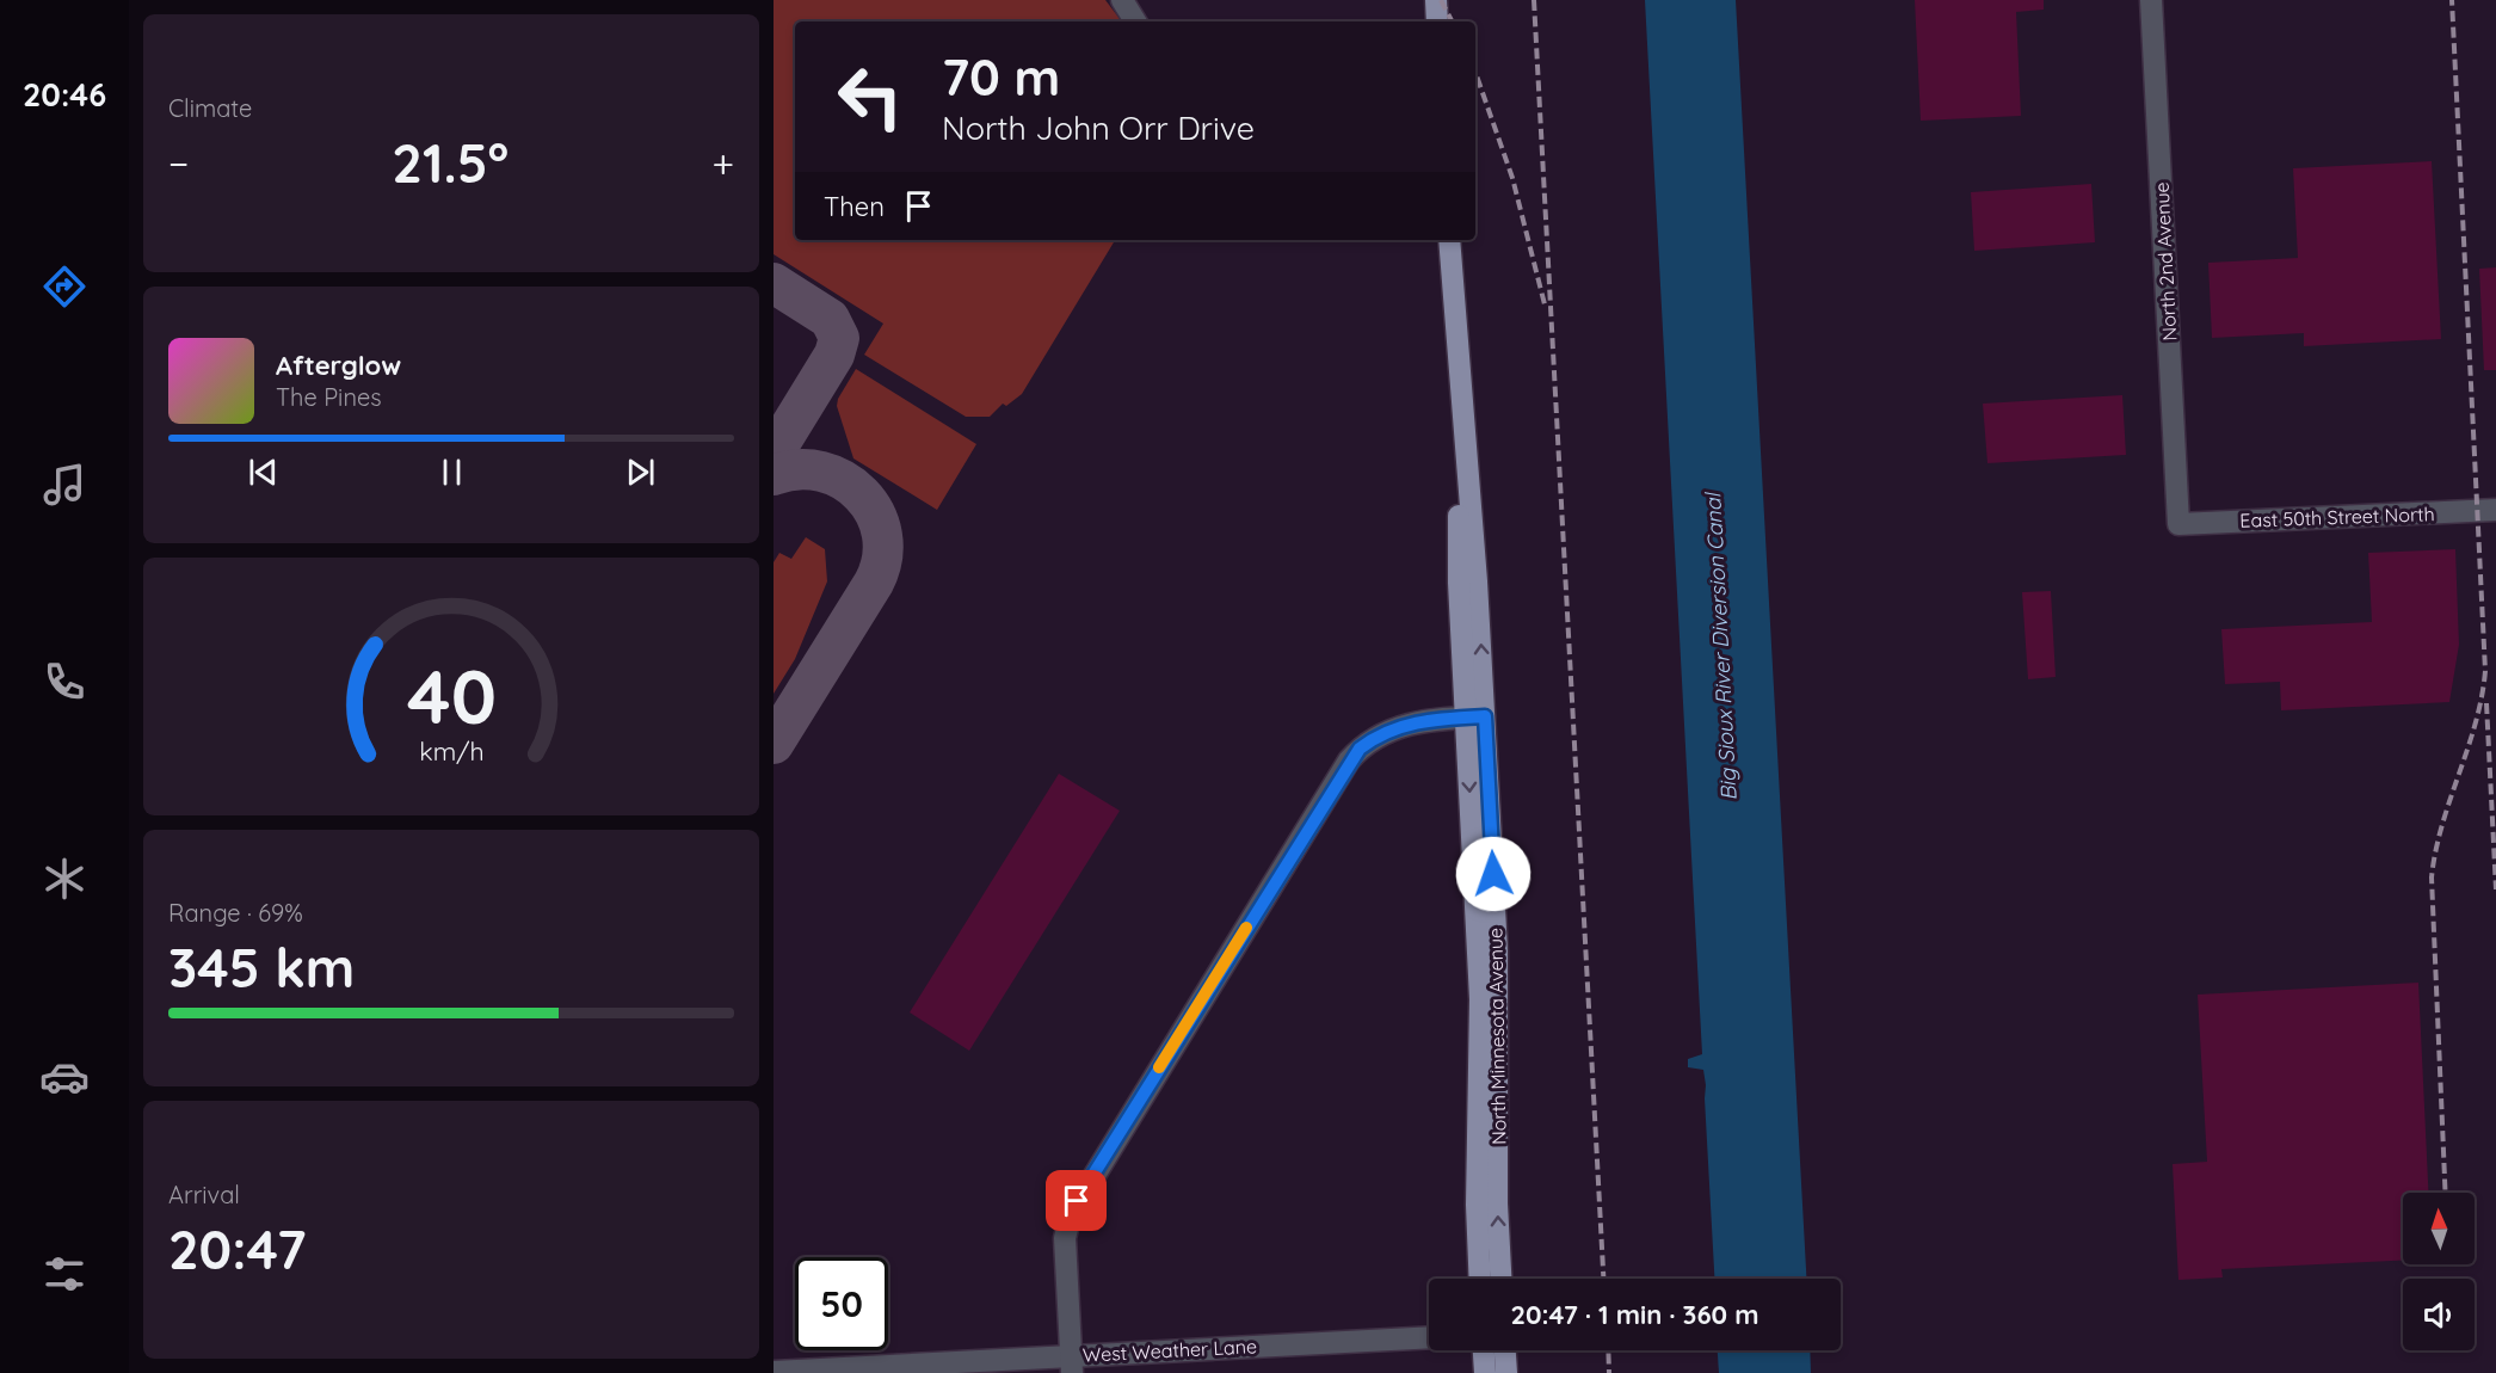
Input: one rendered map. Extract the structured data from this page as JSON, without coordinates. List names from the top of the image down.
{
  "streets": {
    "main road": ["North Minnesota Avenue"],
    "street": ["North 2nd Avenue", "East 50th Street North", "West Weather Lane"]
  },
  "crossings": [
    ["North 2nd Avenue", "East 50th Street North"]
  ],
  "water": ["Big Sioux River Diversion Canal"],
  "north": "top",
  "page": {
    "tabs": "20:46",
    "tile": [
      "Climate",
      ["Range · 69%", "345 km"],
      ["Arrival", "20:47"]
    ],
    "turn": ["70 m", "North John Orr Drive"],
    "heat": ["−", "21.5°", "+"],
    "then": "Then",
    "song": ["Afterglow", "The Pines"],
    "limit": "50",
    "trip": "20:47 · 1 min · 360 m",
    "gauge": ["40", "km/h"]
  }
}
